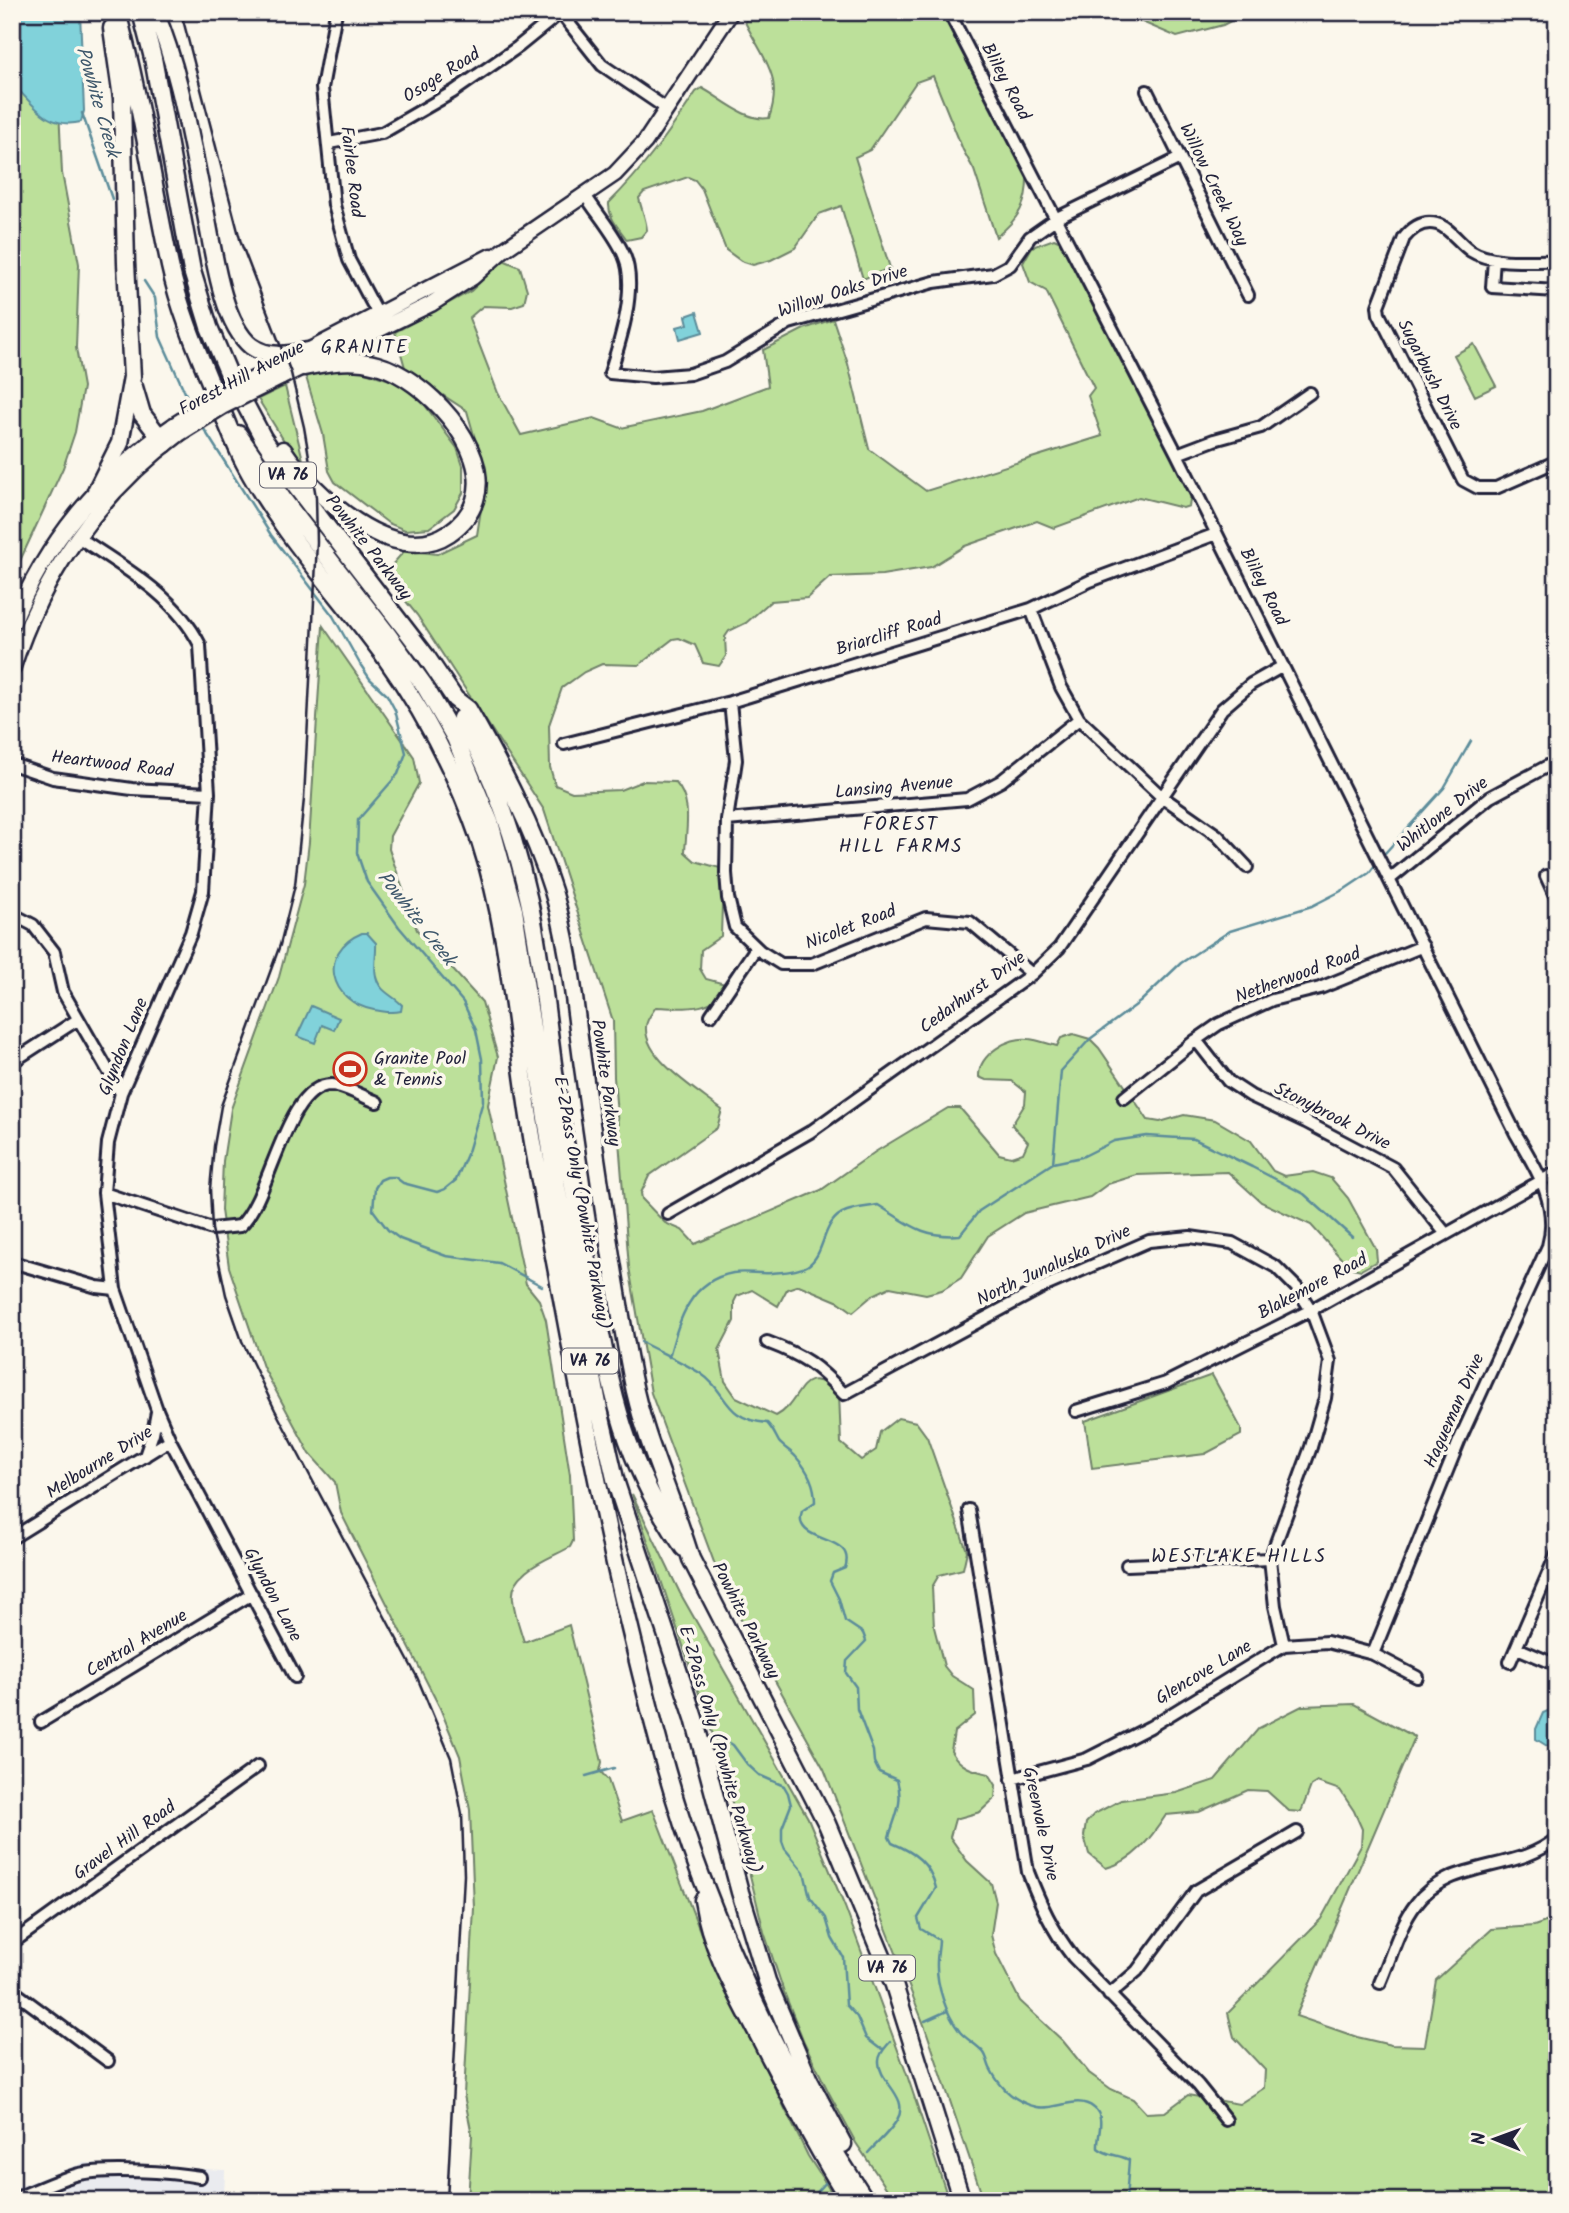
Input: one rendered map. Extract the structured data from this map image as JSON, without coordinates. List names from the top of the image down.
{
  "streets": {
    "highway": ["VA 76", "Powhite Parkway", "E-ZPass Only (Powhite Parkway)"],
    "main road": ["Forest Hill Avenue"],
    "street": [
      "Osoge Road",
      "Bliley Road",
      "Fairlee Road",
      "Willow Creek Way",
      "Willow Oaks Drive",
      "Sugarbush Drive",
      "Briarcliff Road",
      "Heartwood Road",
      "Lansing Avenue",
      "Whitlone Drive",
      "Nicolet Road",
      "Netherwood Road",
      "Cedarhurst Drive",
      "Glyndon Lane",
      "Stonybrook Drive",
      "North Junaluska Drive",
      "Blakemore Road",
      "Hagueman Drive",
      "Melbourne Drive",
      "Central Avenue",
      "Glencove Lane",
      "Greenvale Drive",
      "Gravel Hill Road"
    ]
  },
  "crossings": [
    ["Osoge Road", "Fairlee Road"],
    ["Bliley Road", "Willow Oaks Drive"],
    ["Bliley Road", "Briarcliff Road"],
    ["Bliley Road", "Whitlone Drive"],
    ["Bliley Road", "Netherwood Road"],
    ["Bliley Road", "Cedarhurst Drive"],
    ["Bliley Road", "Blakemore Road"],
    ["Bliley Road", "Hagueman Drive"],
    ["Fairlee Road", "Forest Hill Avenue"],
    ["Willow Oaks Drive", "Forest Hill Avenue"],
    ["Forest Hill Avenue", "Glyndon Lane"],
    ["VA 76", "E-ZPass Only (Powhite Parkway)"],
    ["Powhite Parkway", "E-ZPass Only (Powhite Parkway)"],
    ["Briarcliff Road", "Nicolet Road"],
    ["Heartwood Road", "Glyndon Lane"],
    ["Lansing Avenue", "Nicolet Road"],
    ["Nicolet Road", "Cedarhurst Drive"],
    ["Netherwood Road", "Stonybrook Drive"],
    ["Glyndon Lane", "Melbourne Drive"],
    ["Glyndon Lane", "Central Avenue"],
    ["Stonybrook Drive", "Blakemore Road"],
    ["North Junaluska Drive", "Blakemore Road"],
    ["Blakemore Road", "Hagueman Drive"],
    ["Hagueman Drive", "Glencove Lane"],
    ["Glencove Lane", "Greenvale Drive"]
  ],
  "districts": ["GRANITE", "FOREST HILL FARMS", "WESTLAKE HILLS"],
  "water": ["Powhite Creek"],
  "places": {
    "sports": ["Granite Pool & Tennis"]
  },
  "north": "left"
}
